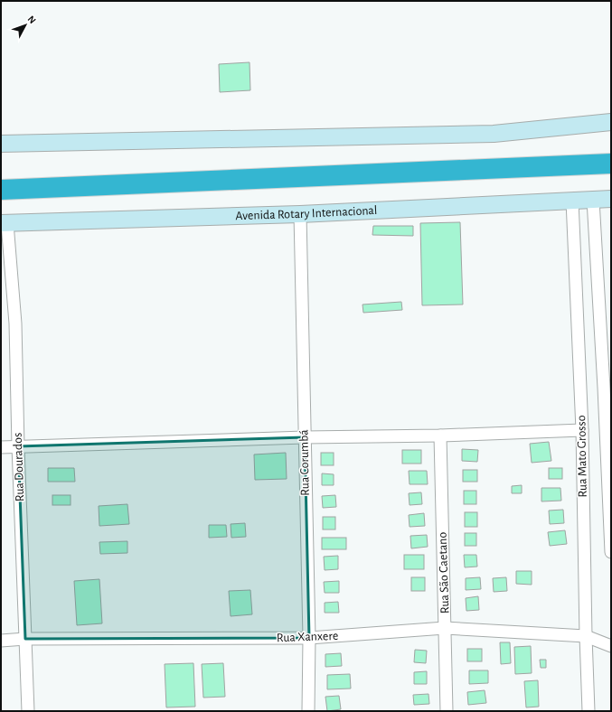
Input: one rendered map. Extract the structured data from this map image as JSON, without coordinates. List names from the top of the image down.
{
  "streets": {
    "street": [
      "Avenida Rotary Internacional",
      "Rua Mato Grosso",
      "Rua Corumbá",
      "Rua Dourados",
      "Rua São Caetano",
      "Rua Xanxere"
    ]
  },
  "crossings": [
    ["Avenida Rotary Internacional", "Rua Mato Grosso"],
    ["Avenida Rotary Internacional", "Rua Corumbá"],
    ["Avenida Rotary Internacional", "Rua Dourados"],
    ["Rua Mato Grosso", "Rua Xanxere"],
    ["Rua Corumbá", "Rua Xanxere"],
    ["Rua Dourados", "Rua Xanxere"],
    ["Rua São Caetano", "Rua Xanxere"]
  ],
  "north": "top right"
}
